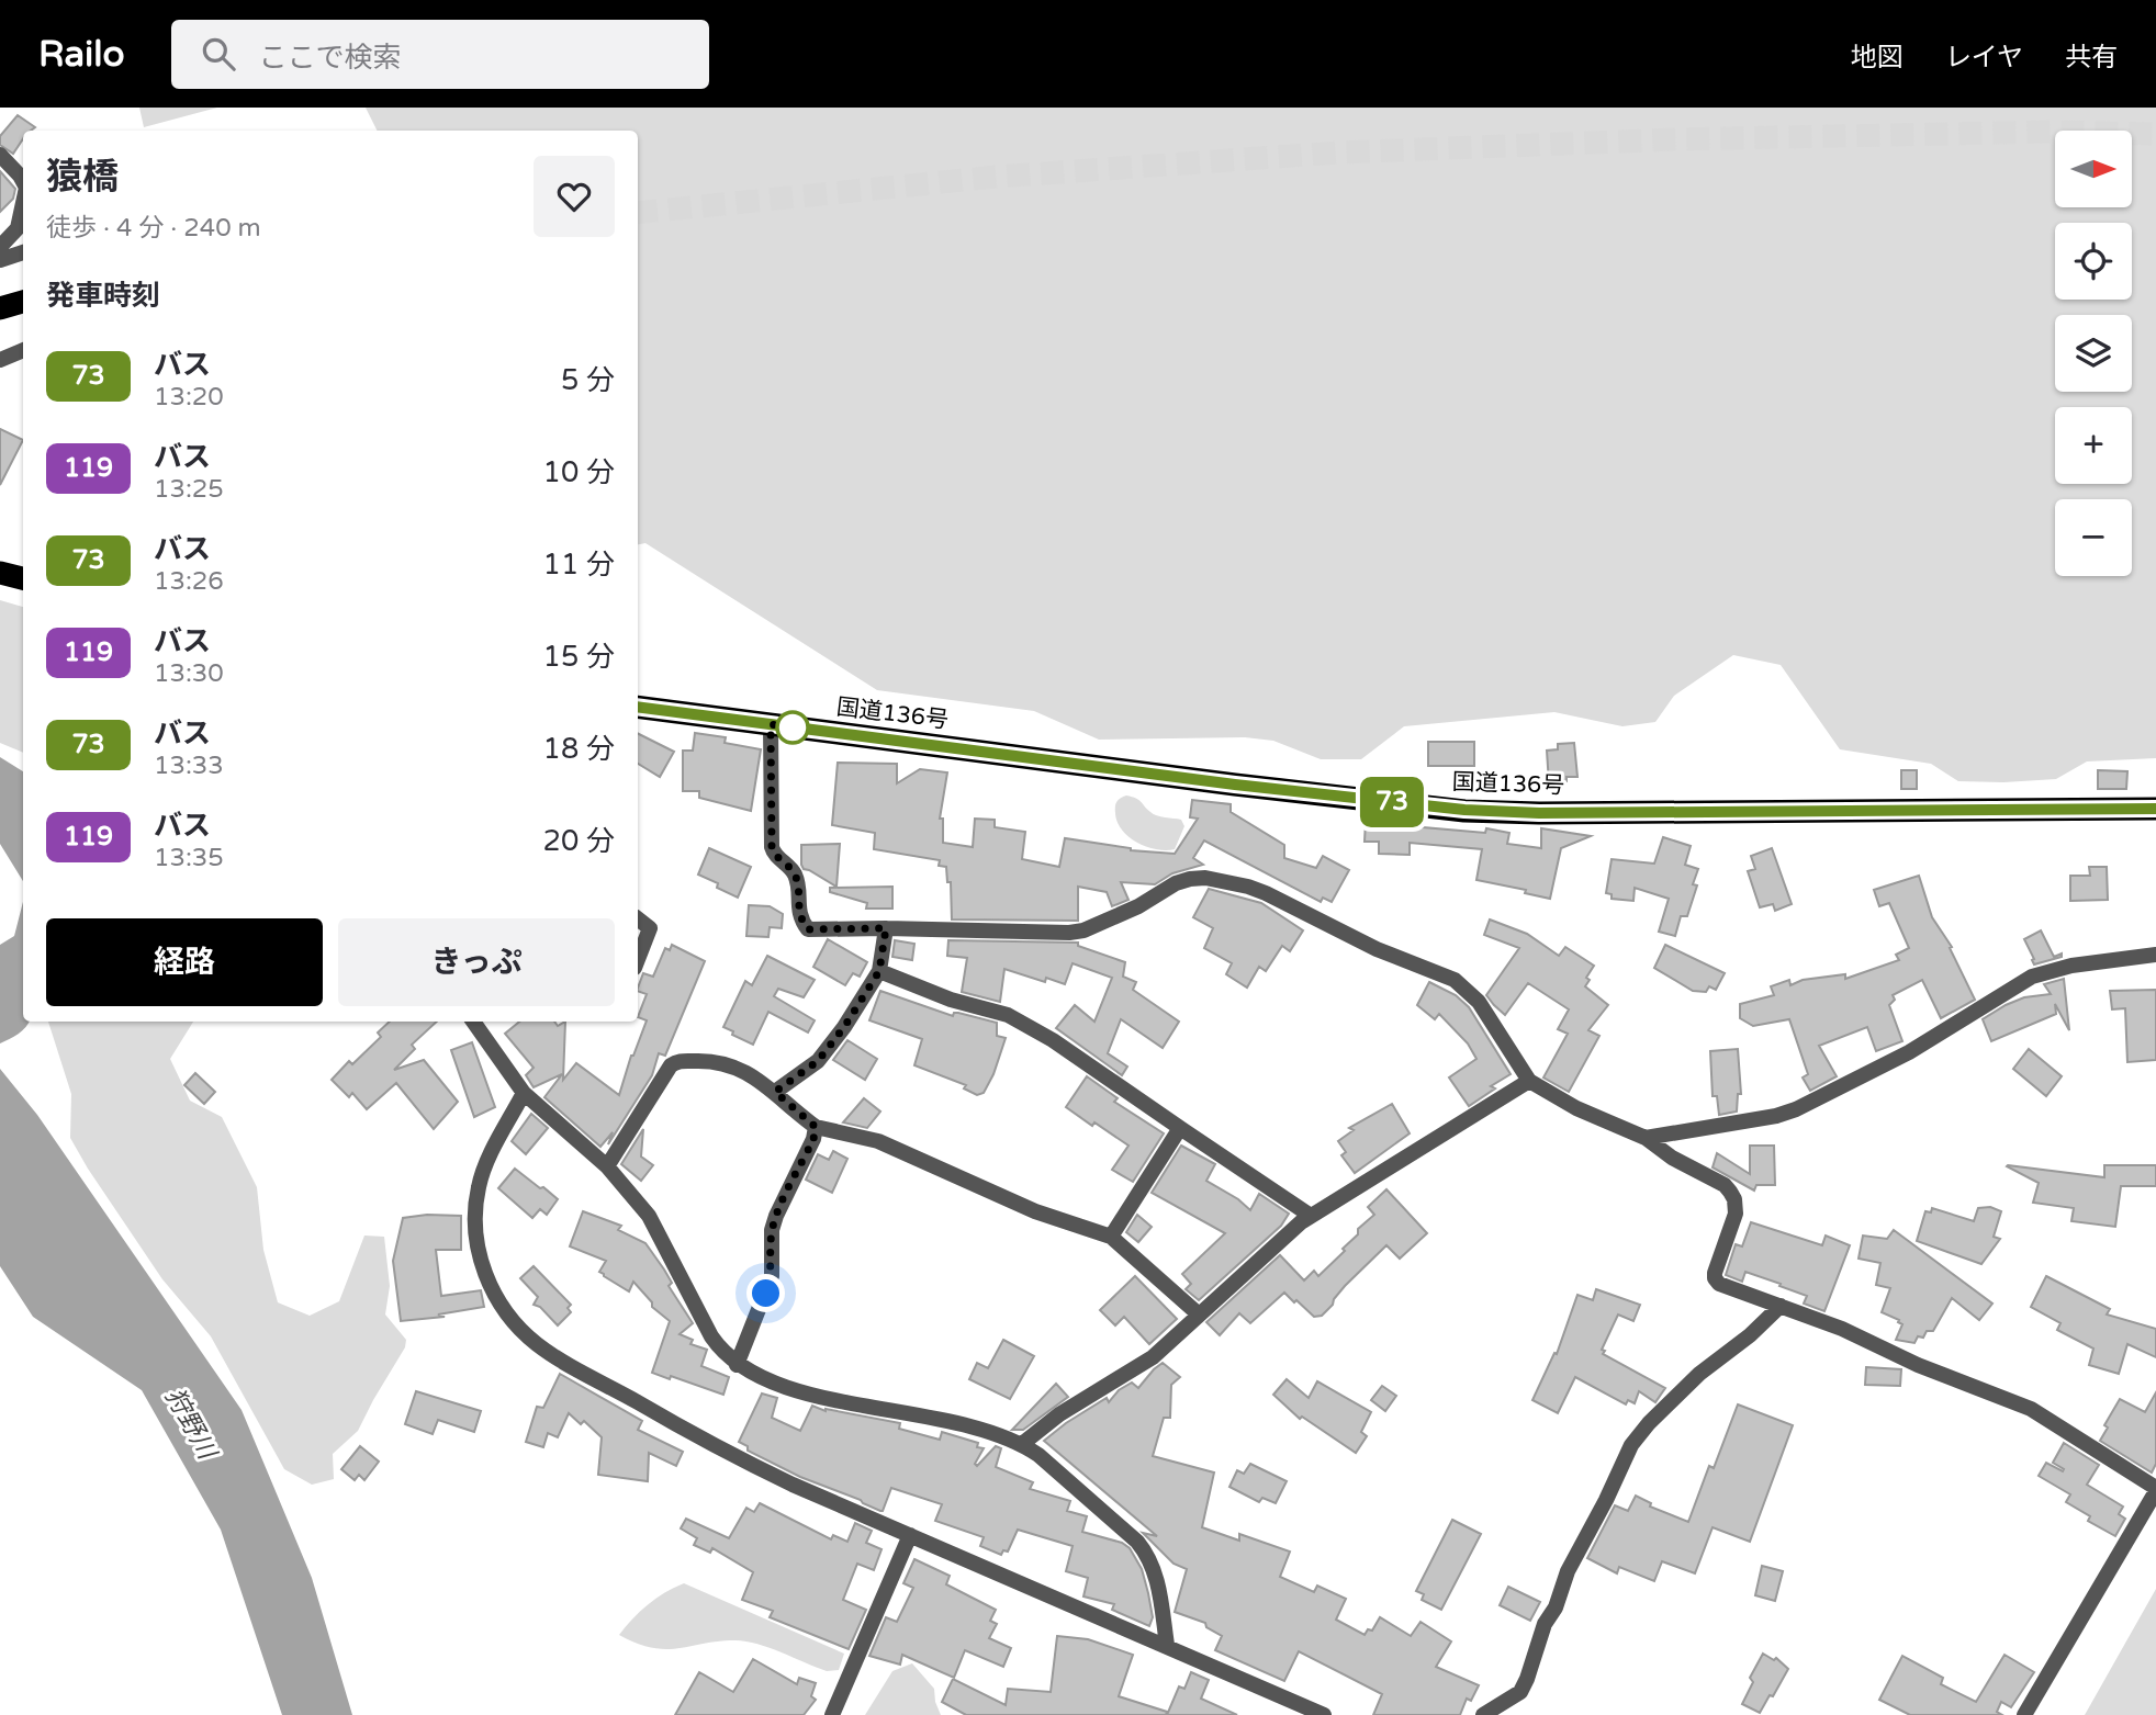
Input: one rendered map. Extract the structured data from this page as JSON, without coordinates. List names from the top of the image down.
{
  "streets": {
    "highway": ["国道136号"]
  },
  "water": ["狩野川"],
  "lines": ["bus line 73"],
  "north": "right",
  "page": {
    "header": "Railo",
    "search": "ここで検索",
    "nav": ["地図", "レイヤ", "共有"],
    "on_map": "73",
    "map_buttons": ["+", "−"],
    "heading": [
      ["猿橋", "徒歩 · 4 分 · 240 m"],
      "発車時刻"
    ],
    "list": [
      {
        "mark": "73",
        "name": "バス",
        "note": "13:20",
        "value": "5 分"
      },
      {
        "mark": "119",
        "name": "バス",
        "note": "13:25",
        "value": "10 分"
      },
      {
        "mark": "73",
        "name": "バス",
        "note": "13:26",
        "value": "11 分"
      },
      {
        "mark": "119",
        "name": "バス",
        "note": "13:30",
        "value": "15 分"
      },
      {
        "mark": "73",
        "name": "バス",
        "note": "13:33",
        "value": "18 分"
      },
      {
        "mark": "119",
        "name": "バス",
        "note": "13:35",
        "value": "20 分"
      }
    ],
    "buttons": ["経路", "きっぷ"]
  }
}
